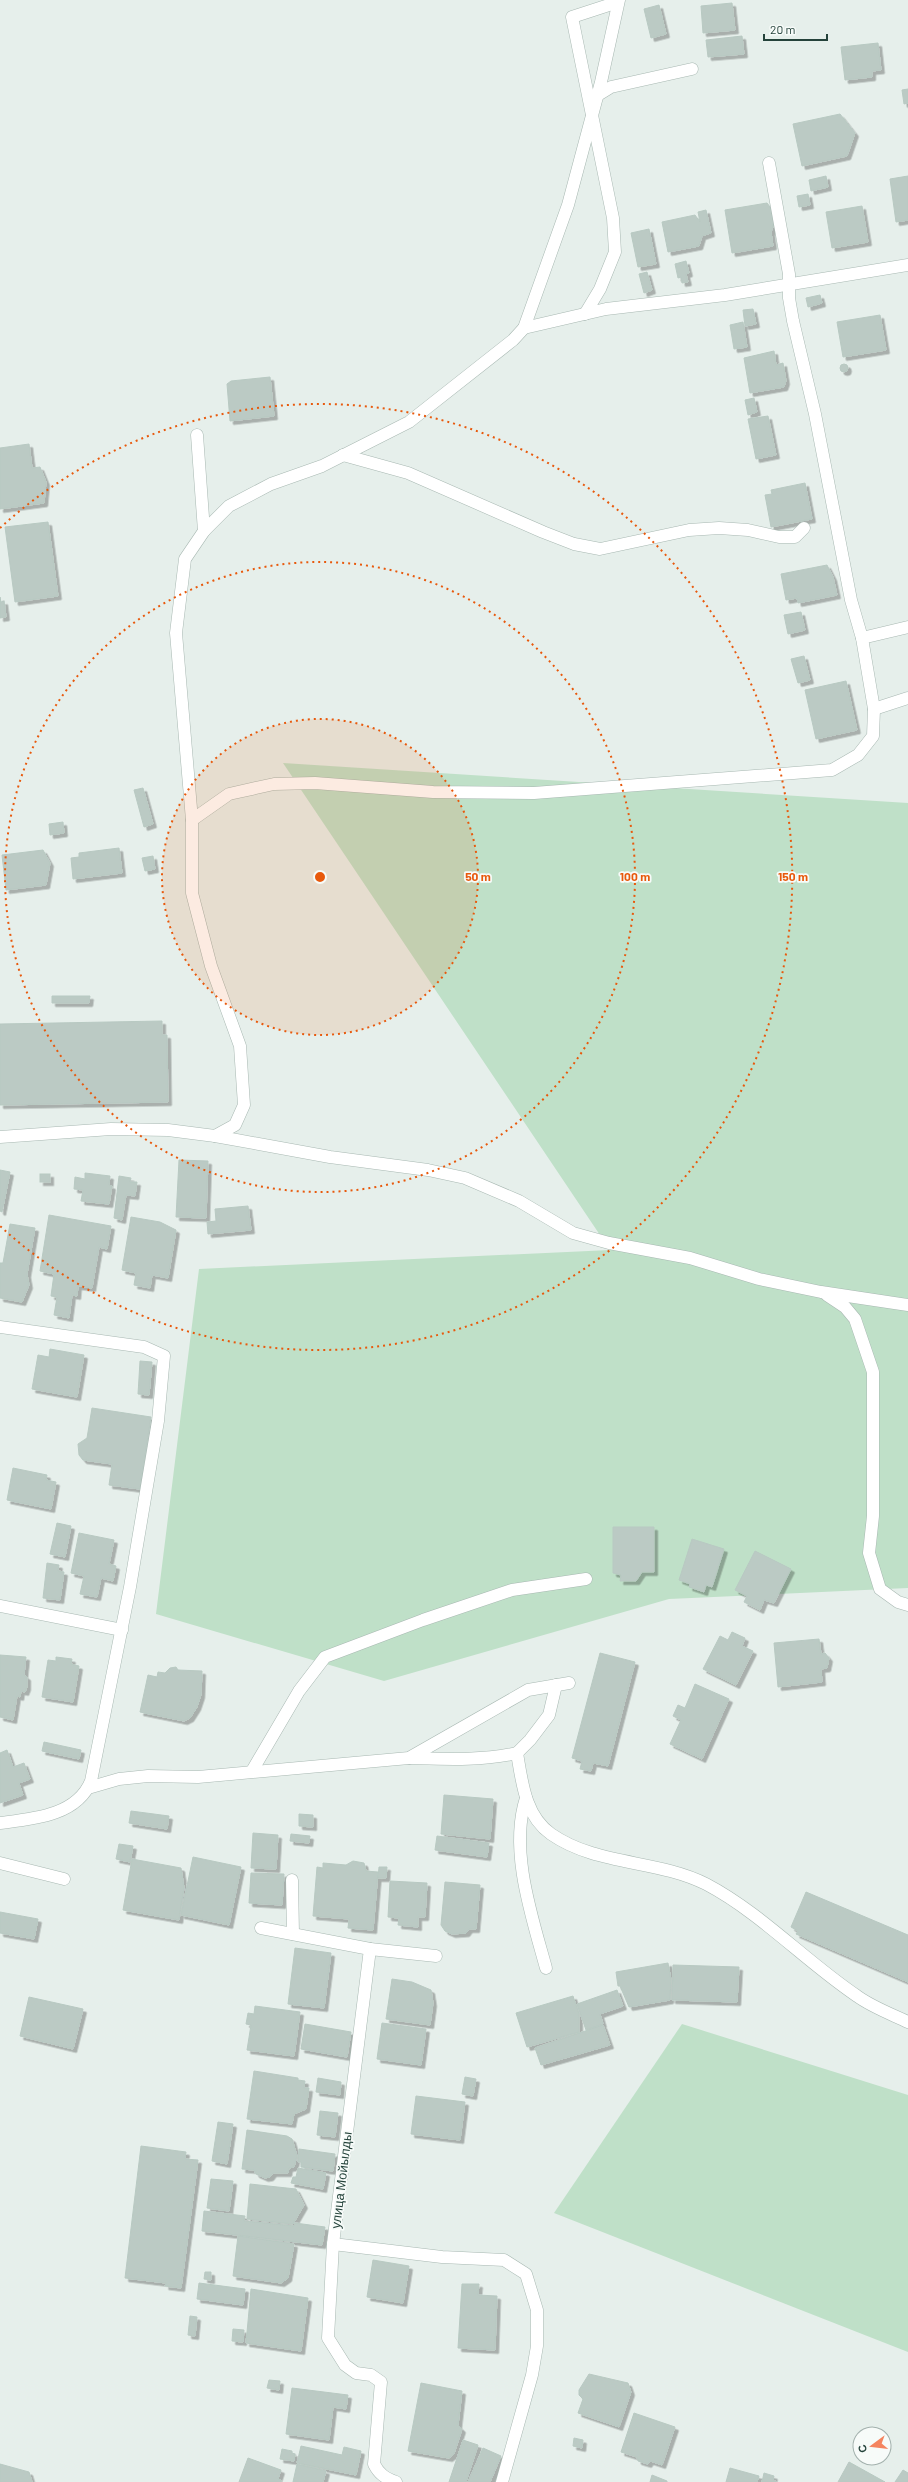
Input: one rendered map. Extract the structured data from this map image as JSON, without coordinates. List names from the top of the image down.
{
  "streets": {
    "street": ["улица Мойылды"]
  },
  "scale_bar": "20 m",
  "north": "left",
  "rings": ["50 m", "100 m", "150 m"]
}
